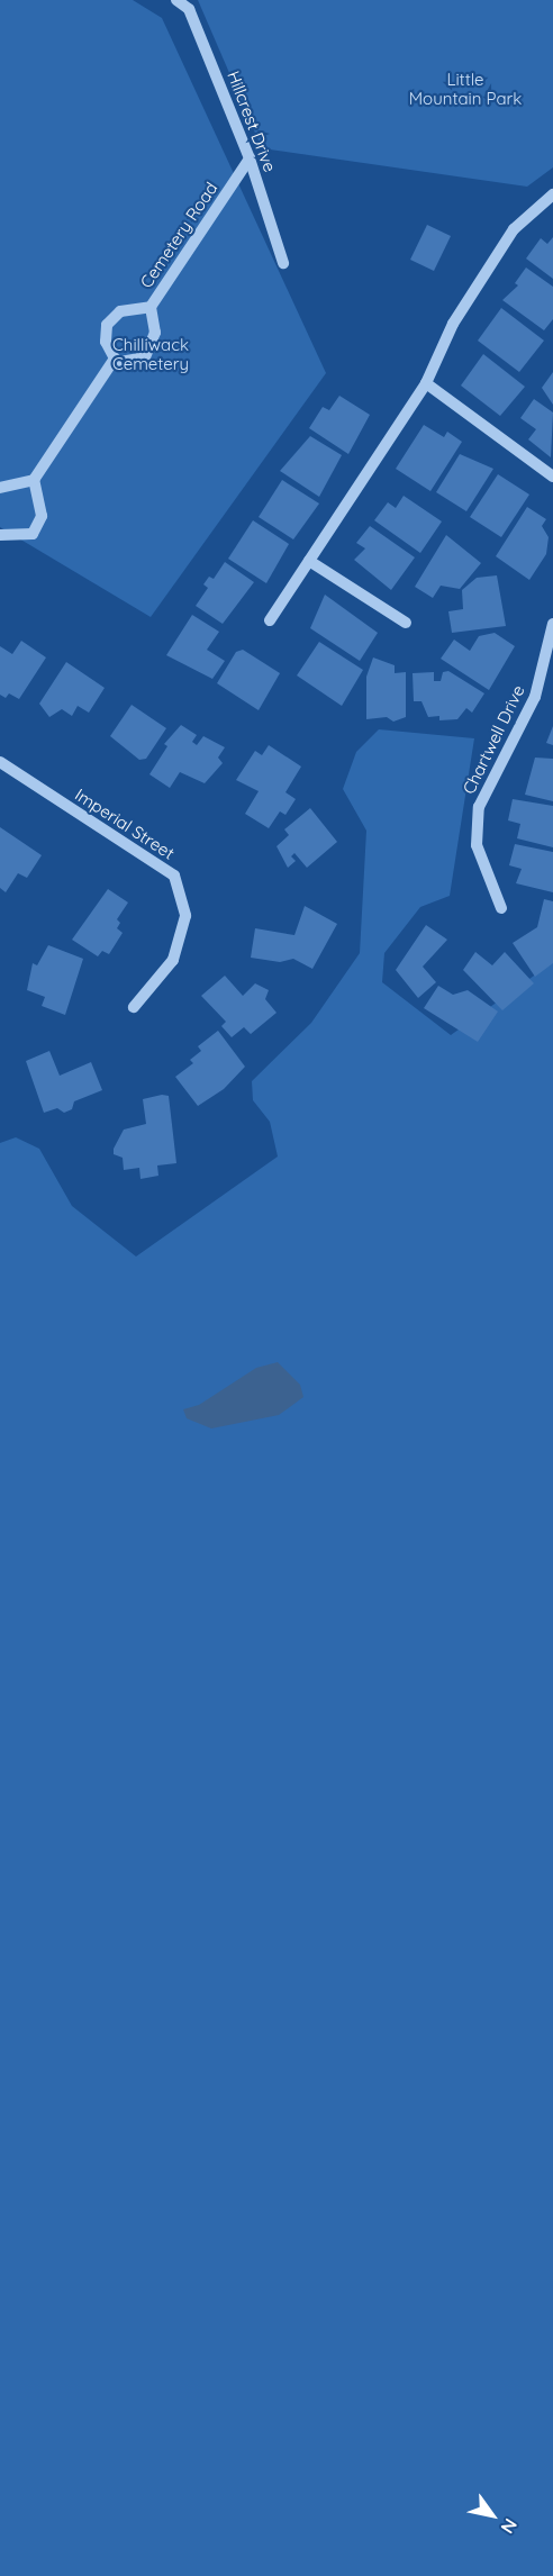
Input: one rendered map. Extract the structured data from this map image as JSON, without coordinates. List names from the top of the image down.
{
  "streets": {
    "street": [
      "Hillcrest Drive",
      "Cemetery Road",
      "Chartwell Drive",
      "Imperial Street"
    ]
  },
  "crossings": [
    ["Hillcrest Drive", "Cemetery Road"]
  ],
  "parks": ["Little Mountain Park", "Chilliwack Cemetery"],
  "north": "bottom right"
}
